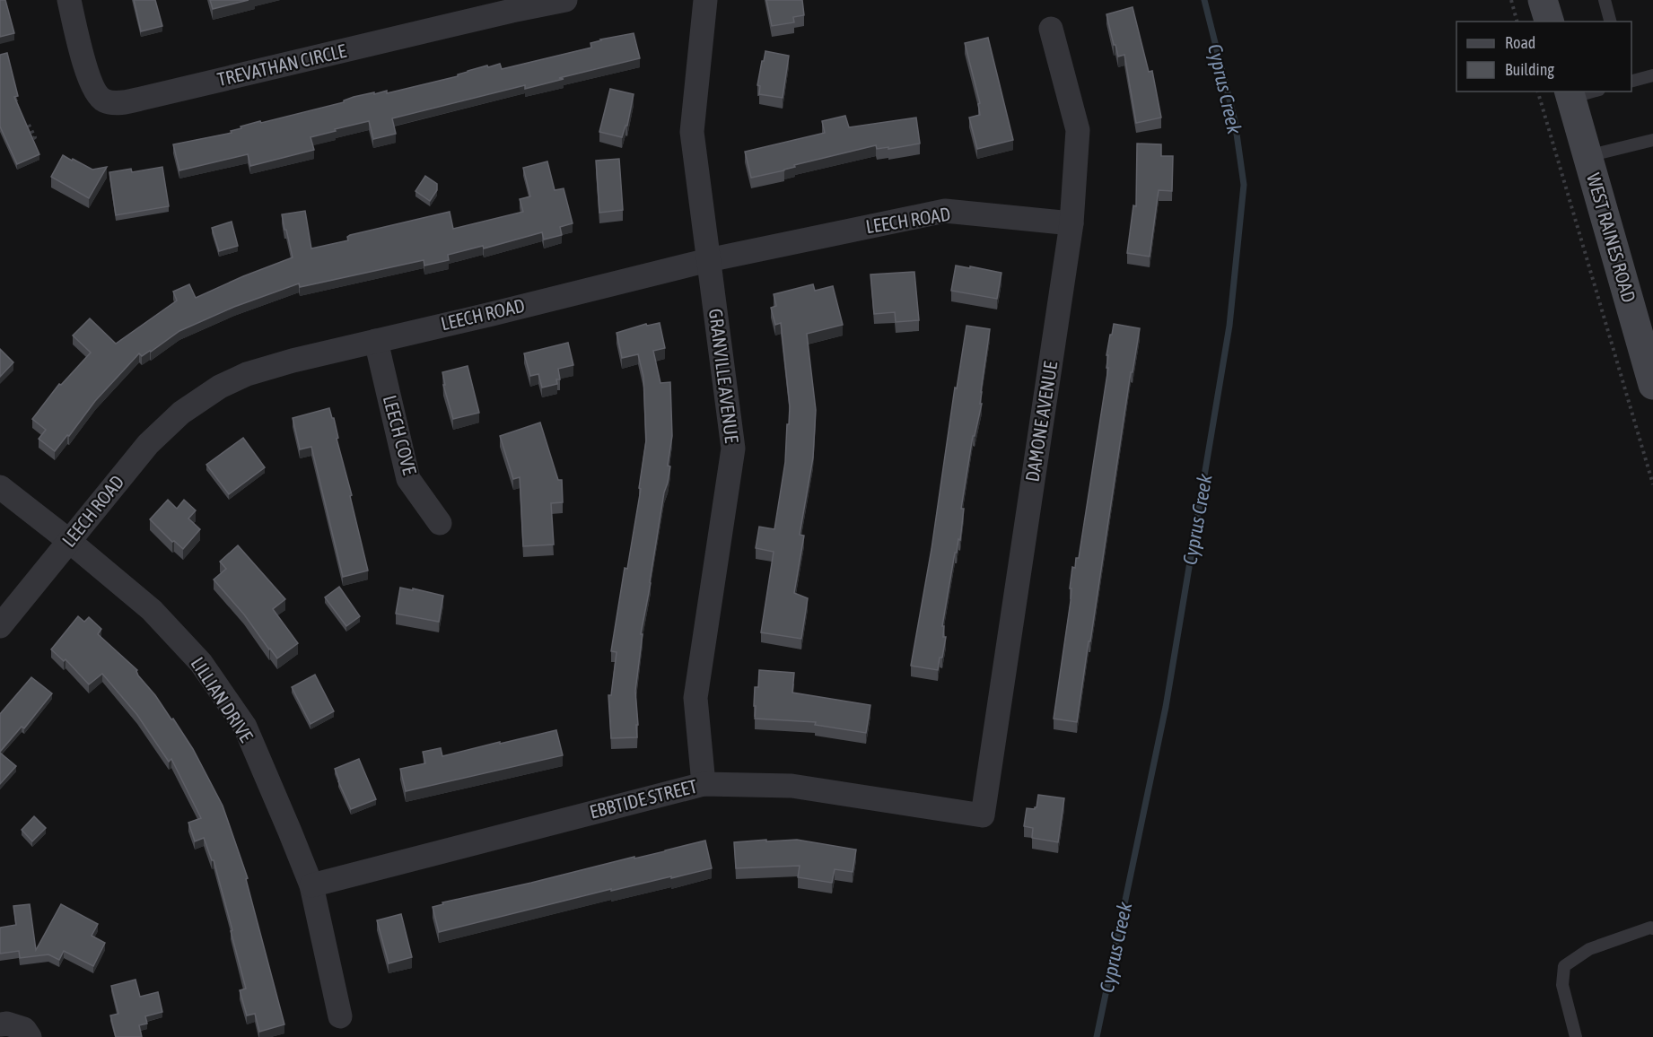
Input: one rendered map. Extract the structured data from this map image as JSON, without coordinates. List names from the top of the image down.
{
  "streets": {
    "main road": ["WEST RAINES ROAD"],
    "street": [
      "TREVATHAN CIRCLE",
      "LEECH ROAD",
      "GRANVILLE AVENUE",
      "DAMONE AVENUE",
      "LEECH COVE",
      "LILLIAN DRIVE",
      "EBBTIDE STREET"
    ]
  },
  "crossings": [
    ["LEECH ROAD", "GRANVILLE AVENUE"],
    ["LEECH ROAD", "DAMONE AVENUE"],
    ["LEECH ROAD", "LEECH COVE"],
    ["LEECH ROAD", "LILLIAN DRIVE"],
    ["GRANVILLE AVENUE", "EBBTIDE STREET"],
    ["DAMONE AVENUE", "EBBTIDE STREET"],
    ["LILLIAN DRIVE", "EBBTIDE STREET"]
  ],
  "water": ["Cyprus Creek"],
  "legend": ["Road", "Building"]
}
